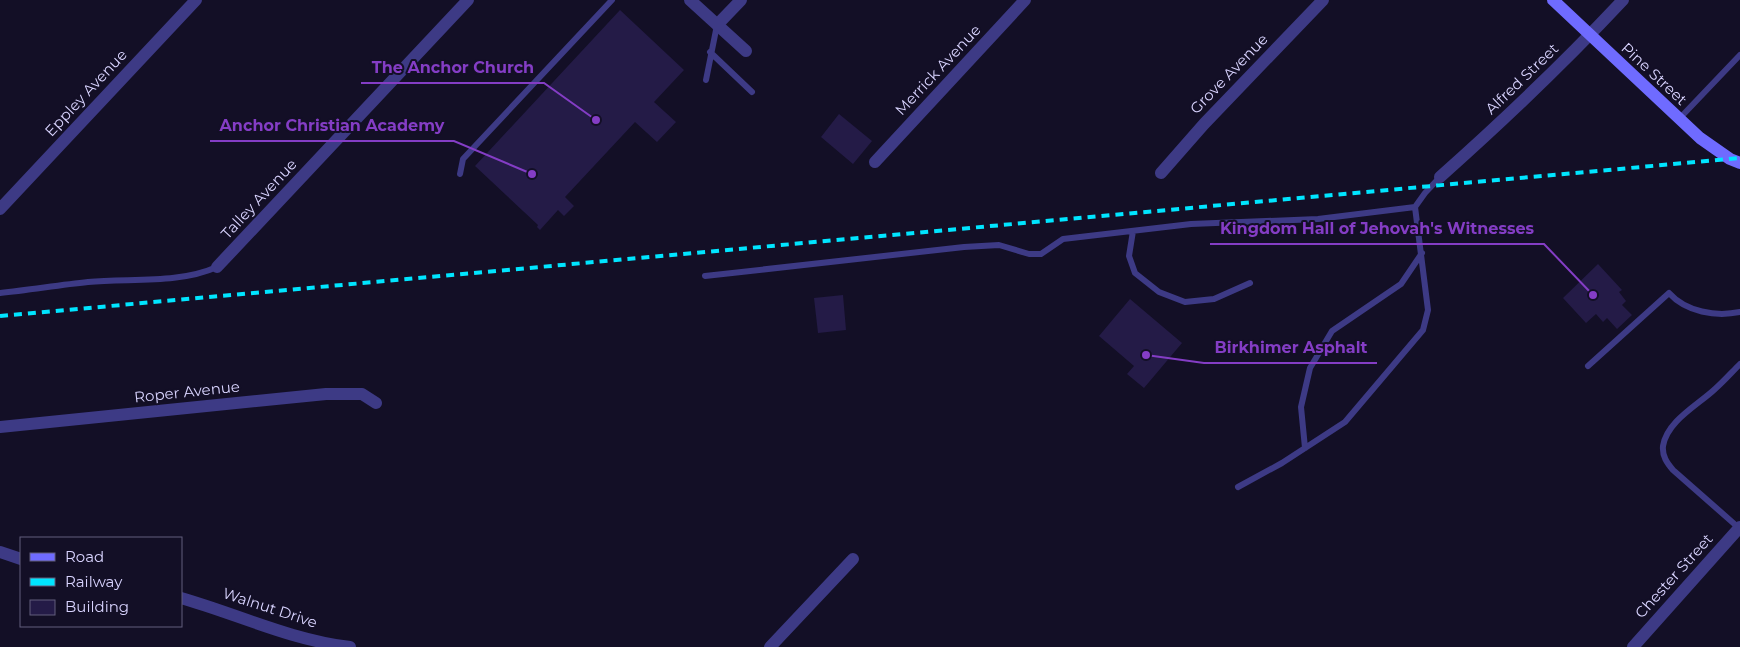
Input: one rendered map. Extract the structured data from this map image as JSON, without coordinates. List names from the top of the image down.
{
  "streets": {
    "main road": ["Pine Street"],
    "street": [
      "Merrick Avenue",
      "Grove Avenue",
      "Alfred Street",
      "Eppley Avenue",
      "Talley Avenue",
      "Roper Avenue",
      "Chester Street",
      "Walnut Drive"
    ]
  },
  "crossings": [
    ["Pine Street", "Alfred Street"]
  ],
  "places": [
    "The Anchor Church",
    "Anchor Christian Academy",
    "Kingdom Hall of Jehovah's Witnesses",
    "Birkhimer Asphalt"
  ],
  "legend": ["Road", "Railway", "Building"]
}
